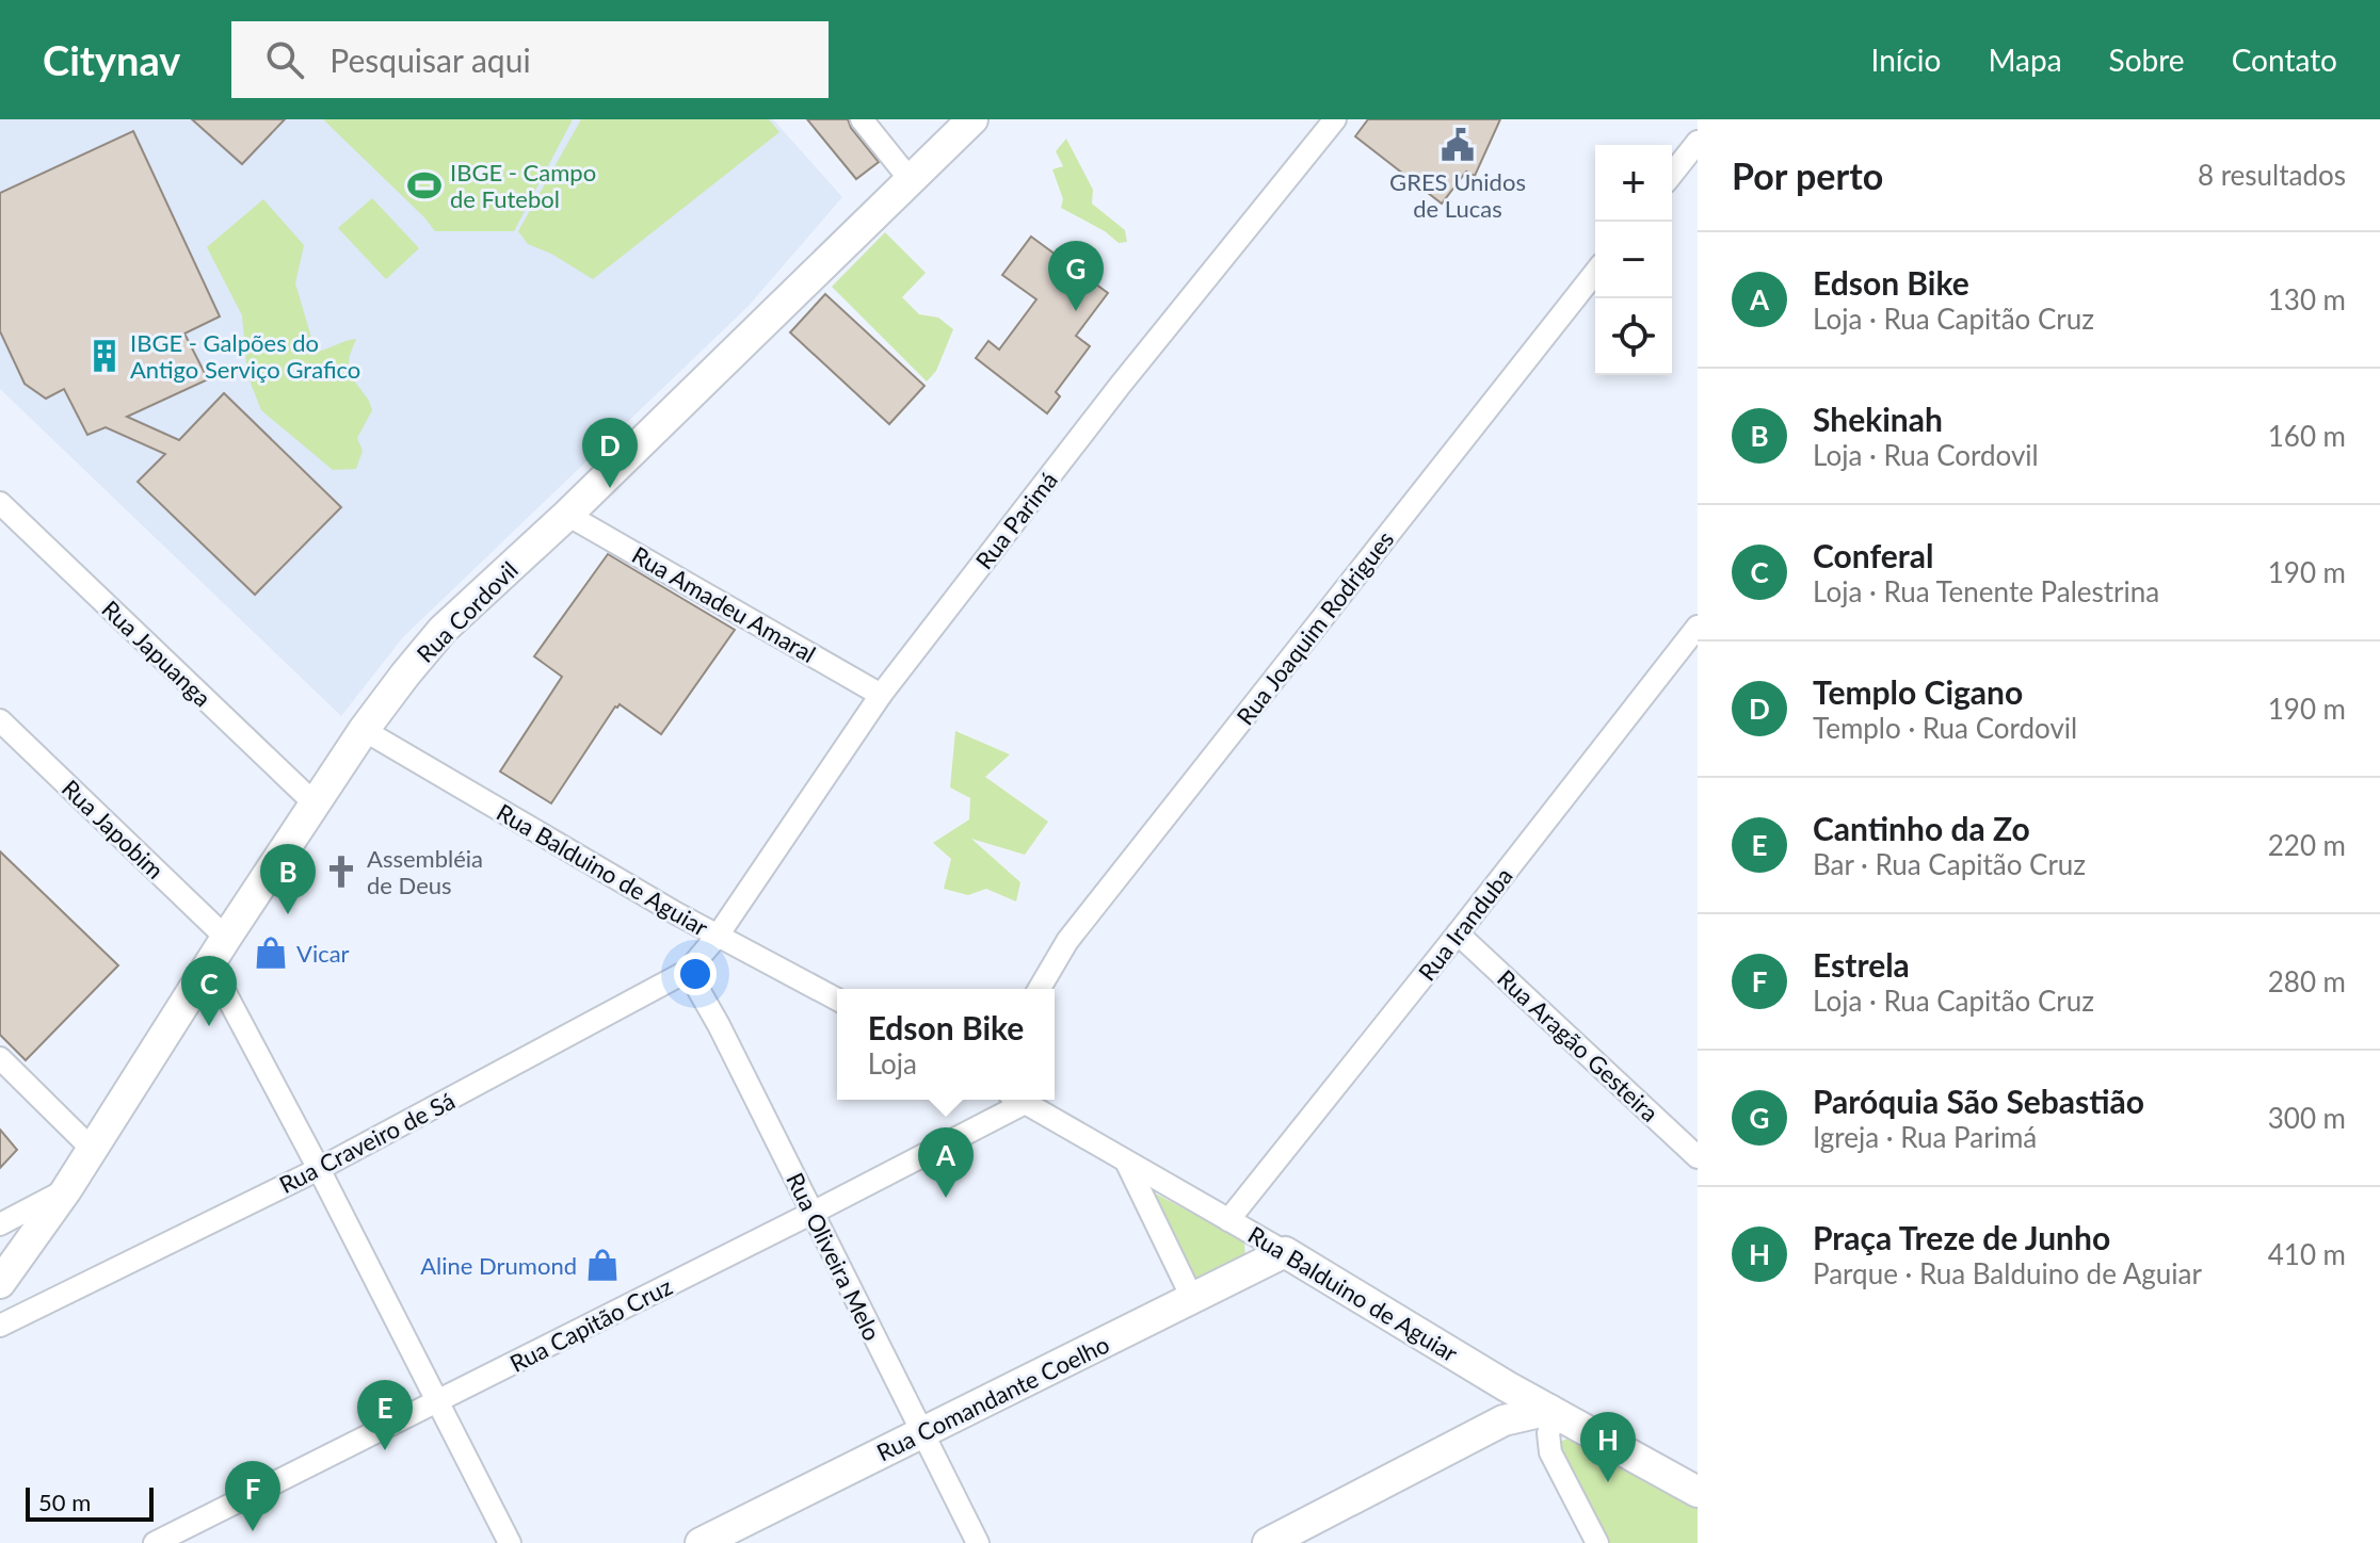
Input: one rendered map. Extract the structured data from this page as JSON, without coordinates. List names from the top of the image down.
{
  "streets": {
    "main road": ["Rua Cordovil", "Rua Balduino de Aguiar", "Rua Comandante Coelho"],
    "street": [
      "Rua Parimá",
      "Rua Amadeu Amaral",
      "Rua Joaquim Rodrigues",
      "Rua Japuanga",
      "Rua Japobim",
      "Rua Iranduba",
      "Rua Aragão Gesteira",
      "Rua Craveiro de Sá",
      "Rua Oliveira Melo",
      "Rua Capitão Cruz"
    ]
  },
  "crossings": [
    ["Rua Parimá", "Rua Amadeu Amaral"],
    ["Rua Parimá", "Rua Balduino de Aguiar"],
    ["Rua Parimá", "Rua Craveiro de Sá"],
    ["Rua Amadeu Amaral", "Rua Cordovil"],
    ["Rua Cordovil", "Rua Japuanga"],
    ["Rua Cordovil", "Rua Japobim"],
    ["Rua Cordovil", "Rua Balduino de Aguiar"],
    ["Rua Balduino de Aguiar", "Rua Iranduba"],
    ["Rua Balduino de Aguiar", "Rua Craveiro de Sá"],
    ["Rua Balduino de Aguiar", "Rua Comandante Coelho"],
    ["Rua Iranduba", "Rua Aragão Gesteira"],
    ["Rua Craveiro de Sá", "Rua Oliveira Melo"],
    ["Rua Oliveira Melo", "Rua Capitão Cruz"],
    ["Rua Oliveira Melo", "Rua Comandante Coelho"]
  ],
  "places": {
    "public building": ["GRES Unidos de Lucas"],
    "sports": ["IBGE - Campo de Futebol"],
    "building": ["IBGE - Galpões do Antigo Serviço Grafico"],
    "church": ["Assembléia de Deus"],
    "shop": ["Vicar", "Aline Drumond"]
  },
  "scale_bar": "50 m",
  "page": {
    "header": "Citynav",
    "search": "Pesquisar aqui",
    "nav": [
      "Início",
      "Mapa",
      "Sobre",
      "Contato"
    ],
    "heading": ["Por perto", "8 resultados"],
    "map_buttons": ["+", "−"],
    "list": [
      {
        "mark": "A",
        "name": "Edson Bike",
        "note": "Loja · Rua Capitão Cruz",
        "value": "130 m"
      },
      {
        "mark": "B",
        "name": "Shekinah",
        "note": "Loja · Rua Cordovil",
        "value": "160 m"
      },
      {
        "mark": "C",
        "name": "Conferal",
        "note": "Loja · Rua Tenente Palestrina",
        "value": "190 m"
      },
      {
        "mark": "D",
        "name": "Templo Cigano",
        "note": "Templo · Rua Cordovil",
        "value": "190 m"
      },
      {
        "mark": "E",
        "name": "Cantinho da Zo",
        "note": "Bar · Rua Capitão Cruz",
        "value": "220 m"
      },
      {
        "mark": "F",
        "name": "Estrela",
        "note": "Loja · Rua Capitão Cruz",
        "value": "280 m"
      },
      {
        "mark": "G",
        "name": "Paróquia São Sebastião",
        "note": "Igreja · Rua Parimá",
        "value": "300 m"
      },
      {
        "mark": "H",
        "name": "Praça Treze de Junho",
        "note": "Parque · Rua Balduino de Aguiar",
        "value": "410 m"
      }
    ],
    "pins": [
      "G",
      "D",
      "B",
      "C",
      "A",
      "E",
      "H",
      "F"
    ],
    "popup": ["Edson Bike", "Loja"],
    "scale": "50 m"
  }
}
